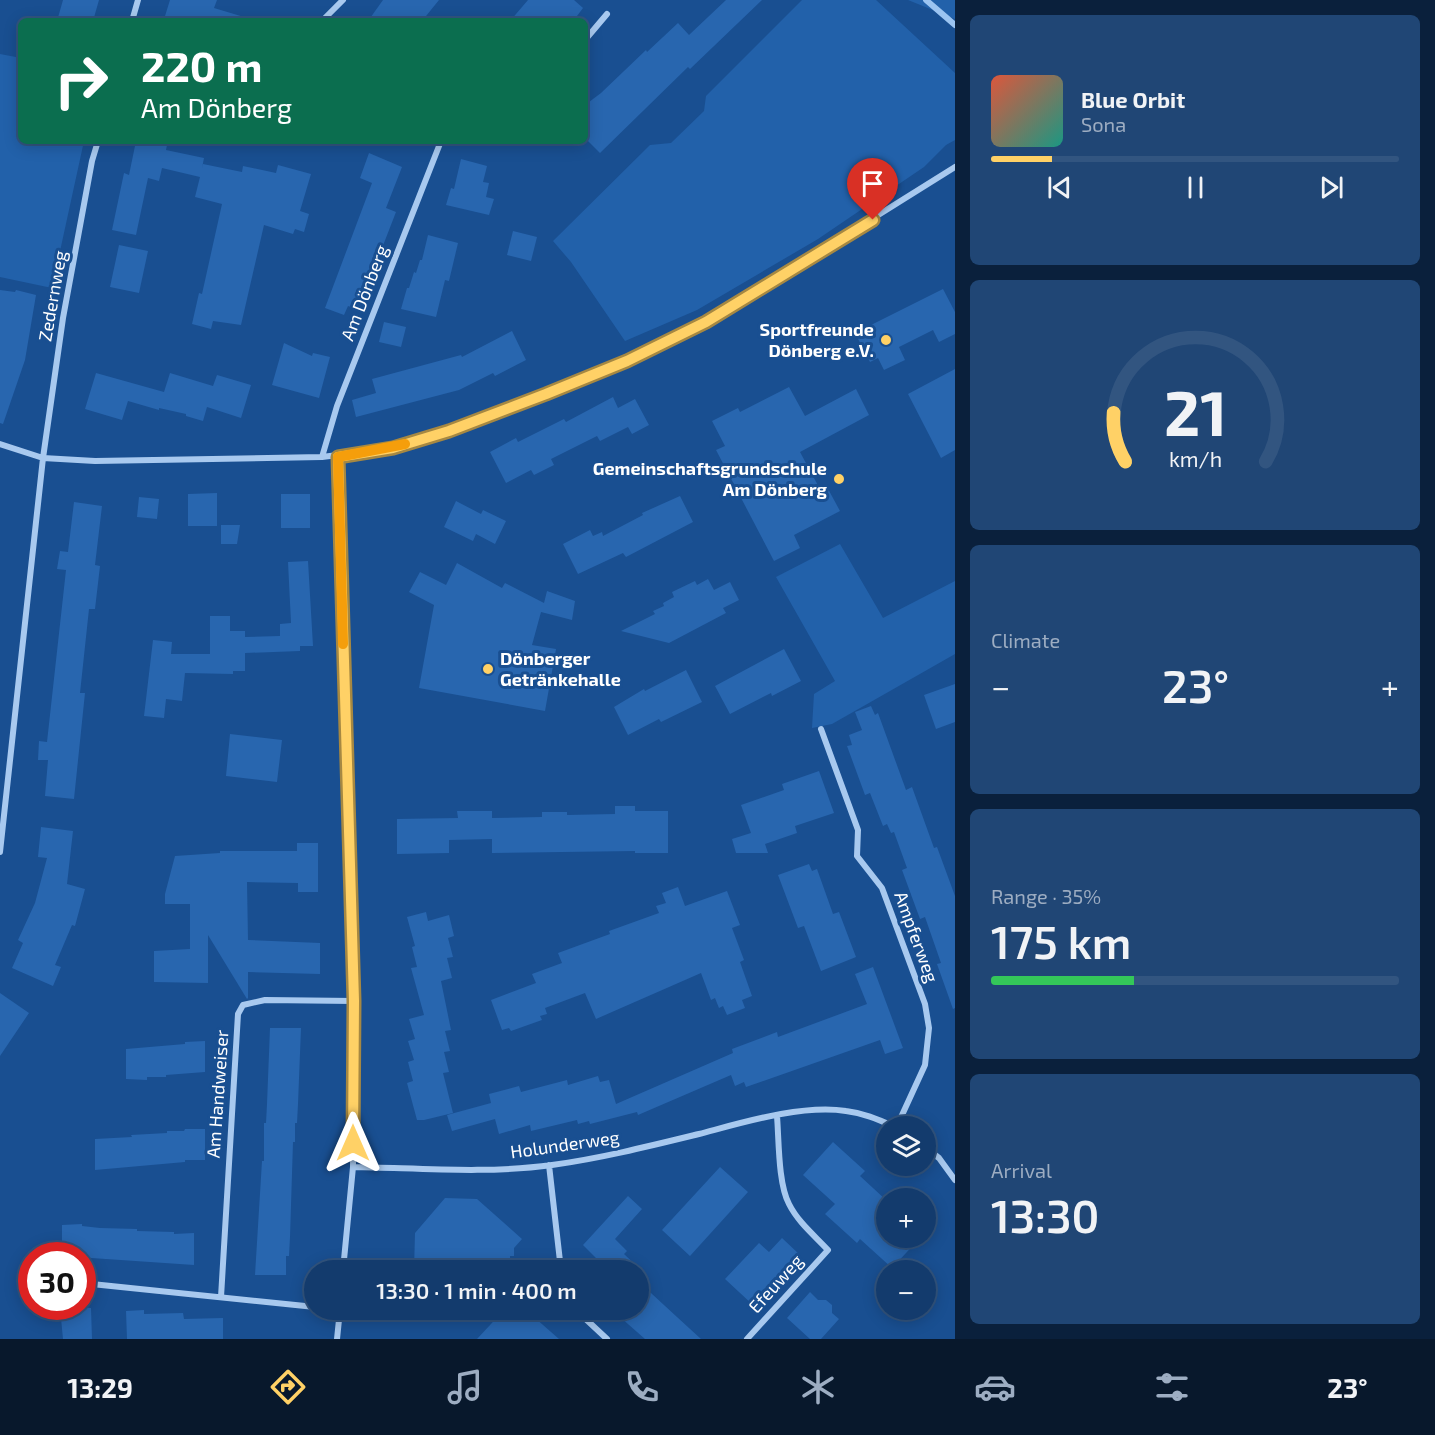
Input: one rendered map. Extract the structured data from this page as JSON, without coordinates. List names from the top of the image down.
{
  "streets": {
    "street": [
      "Am Dönberg",
      "Zedernweg",
      "Ampferweg",
      "Am Handweiser",
      "Holunderweg",
      "Efeuweg"
    ]
  },
  "crossings": [
    ["Holunderweg", "Efeuweg"]
  ],
  "places": ["Sportfreunde Dönberg e.V.", "Gemeinschaftsgrundschule Am Dönberg", "Dönberger Getränkehalle"],
  "page": {
    "turn": ["220 m", "Am Dönberg"],
    "song": ["Blue Orbit", "Sona"],
    "tile": [
      "Climate",
      ["Range · 35%", "175 km"],
      ["Arrival", "13:30"]
    ],
    "heat": ["−", "23°", "+"],
    "map_buttons": ["+", "−"],
    "limit": "30",
    "trip": "13:30 · 1 min · 400 m",
    "tabs": ["13:29", "23°"],
    "gauge": ["21", "km/h"]
  }
}
